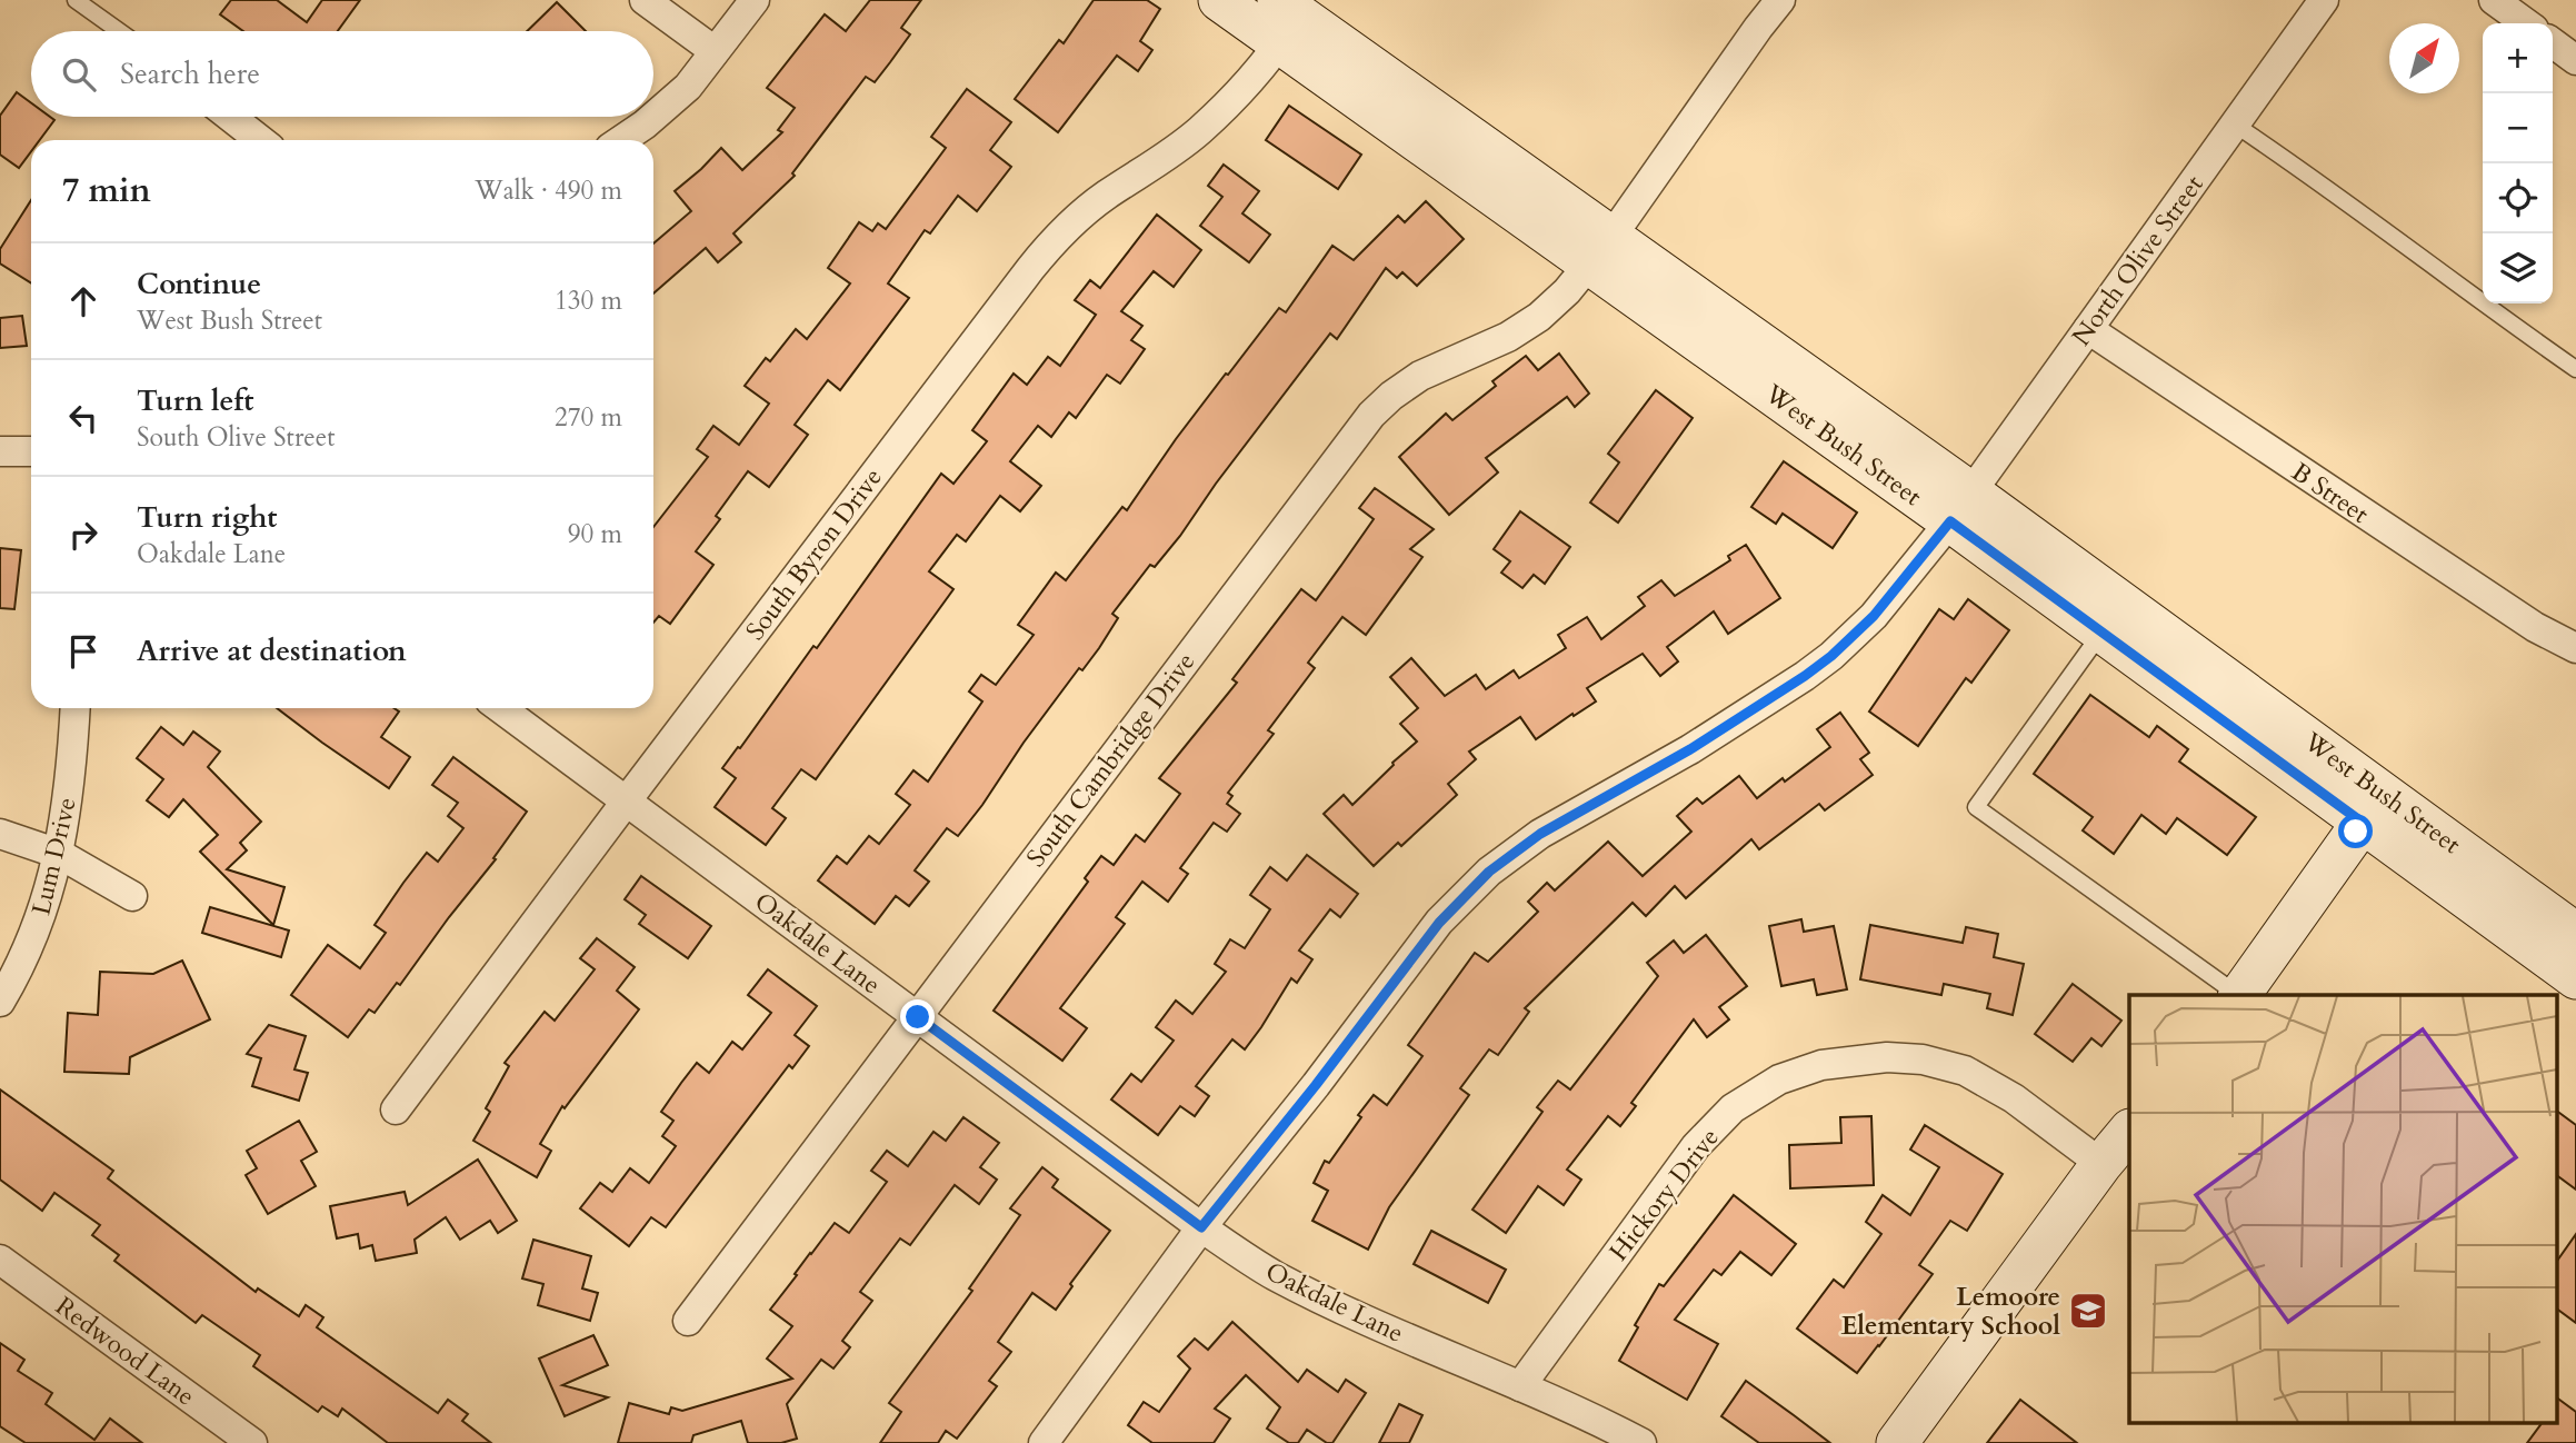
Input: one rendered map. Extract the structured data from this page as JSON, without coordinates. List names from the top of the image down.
{
  "streets": {
    "main road": ["West Bush Street"],
    "street": [
      "North Olive Street",
      "B Street",
      "South Byron Drive",
      "South Cambridge Drive",
      "Lum Drive",
      "Oakdale Lane",
      "Hickory Drive",
      "Redwood Lane"
    ]
  },
  "crossings": [
    ["North Olive Street", "West Bush Street"],
    ["North Olive Street", "B Street"],
    ["North Olive Street", "Oakdale Lane"],
    ["West Bush Street", "South Byron Drive"],
    ["West Bush Street", "South Cambridge Drive"],
    ["South Byron Drive", "Oakdale Lane"],
    ["South Cambridge Drive", "Oakdale Lane"],
    ["Oakdale Lane", "Hickory Drive"]
  ],
  "places": {
    "school or university": ["Lemoore Elementary School"]
  },
  "north": "top right",
  "page": {
    "map_buttons": ["+", "−"],
    "search": "Search here",
    "heading": ["7 min", "Walk · 490 m"],
    "list": [
      ["Continue", "West Bush Street", "130 m"],
      ["Turn left", "South Olive Street", "270 m"],
      ["Turn right", "Oakdale Lane", "90 m"],
      "Arrive at destination"
    ]
  }
}
